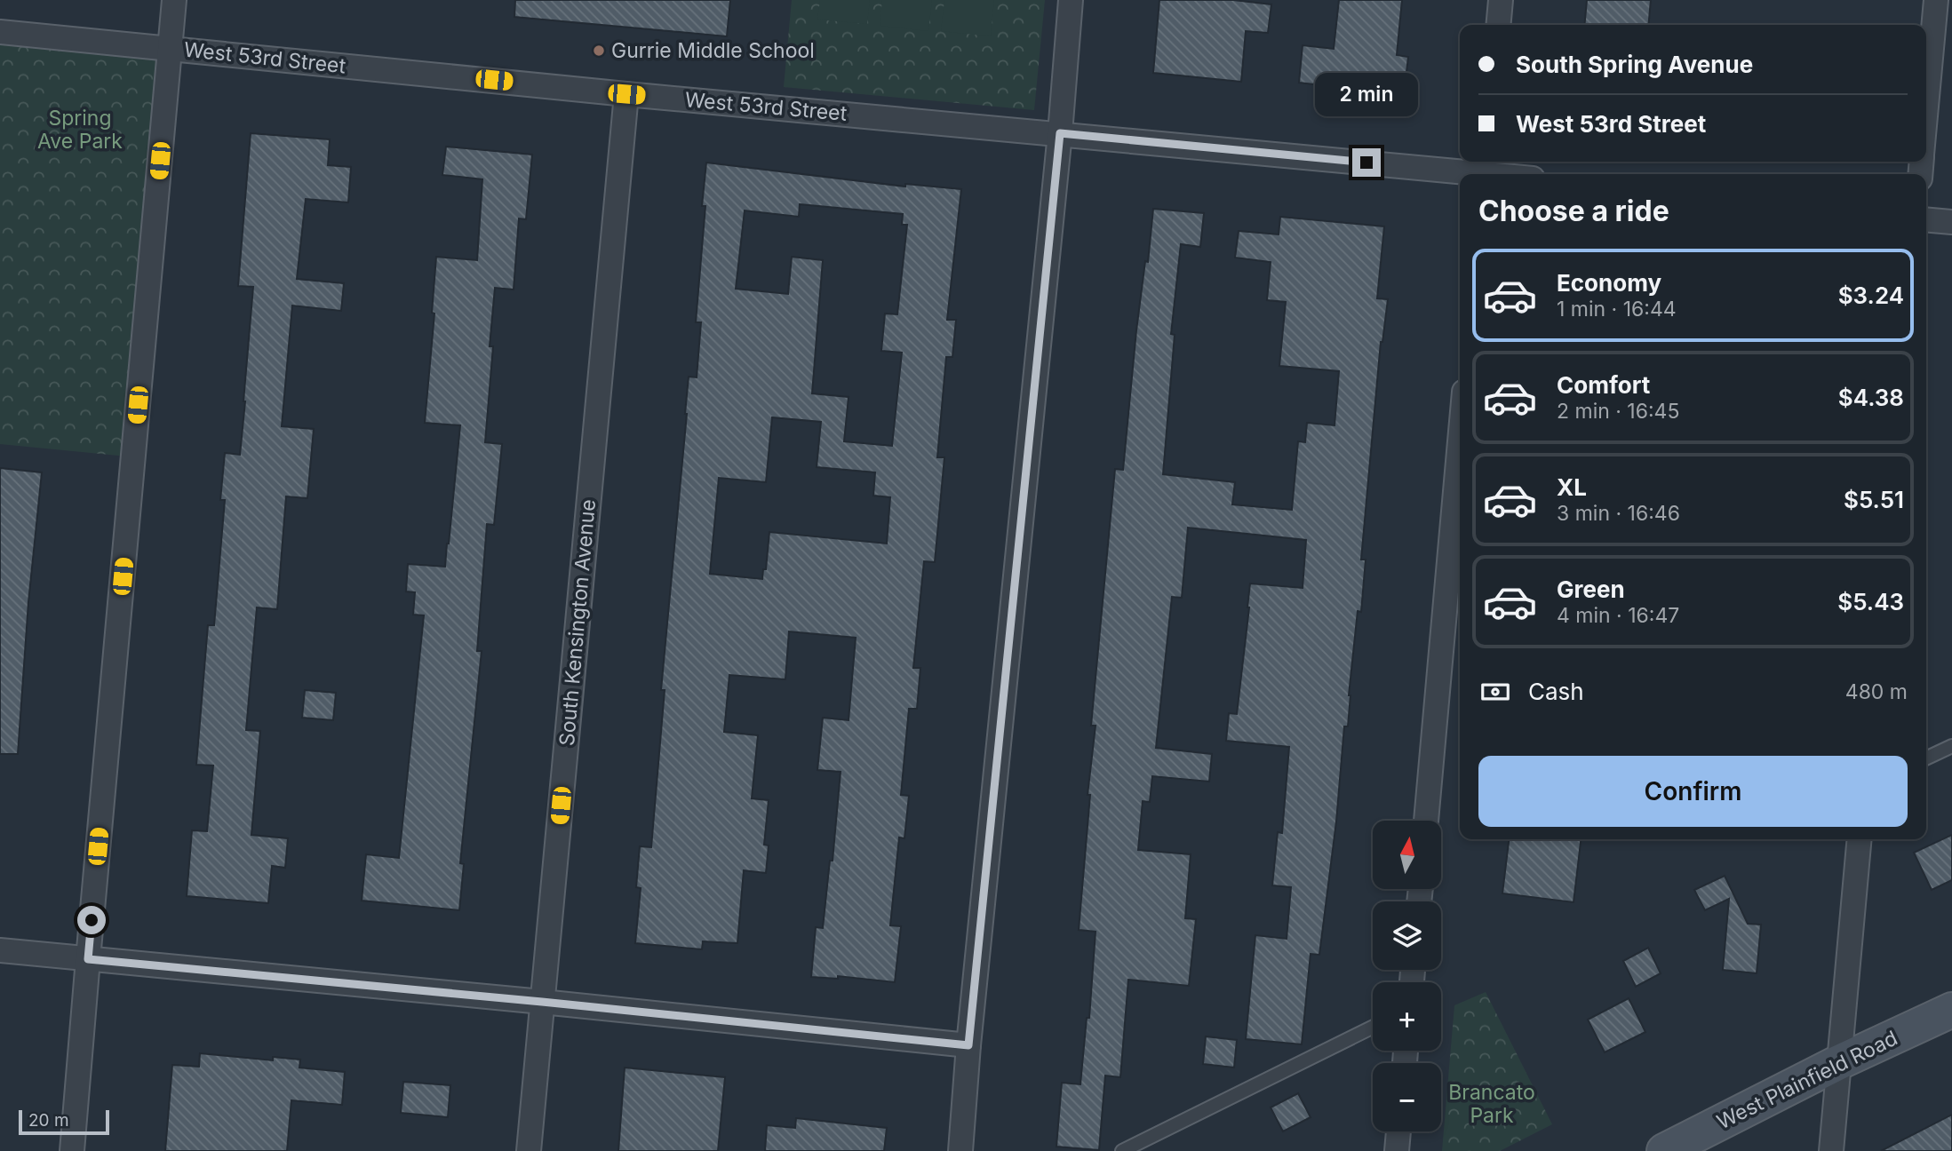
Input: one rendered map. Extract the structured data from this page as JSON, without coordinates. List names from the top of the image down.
{
  "streets": {
    "main road": ["West Plainfield Road"],
    "street": ["West 53rd Street", "South Kensington Avenue"]
  },
  "crossings": [
    ["West 53rd Street", "South Kensington Avenue"]
  ],
  "parks": ["Spring Ave Park", "Brancato Park"],
  "places": ["Gurrie Middle School"],
  "scale_bar": "20 m",
  "north": "top",
  "page": {
    "banner": ["South Spring Avenue", "West 53rd Street"],
    "bubble": "2 min",
    "heading": "Choose a ride",
    "list": [
      {
        "name": "Economy",
        "note": "1 min · 16:44",
        "value": "$3.24"
      },
      {
        "name": "Comfort",
        "note": "2 min · 16:45",
        "value": "$4.38"
      },
      {
        "name": "XL",
        "note": "3 min · 16:46",
        "value": "$5.51"
      },
      {
        "name": "Green",
        "note": "4 min · 16:47",
        "value": "$5.43"
      }
    ],
    "pay": ["Cash", "480 m"],
    "buttons": "Confirm",
    "map_buttons": ["+", "−"],
    "scale": "20 m"
  }
}
